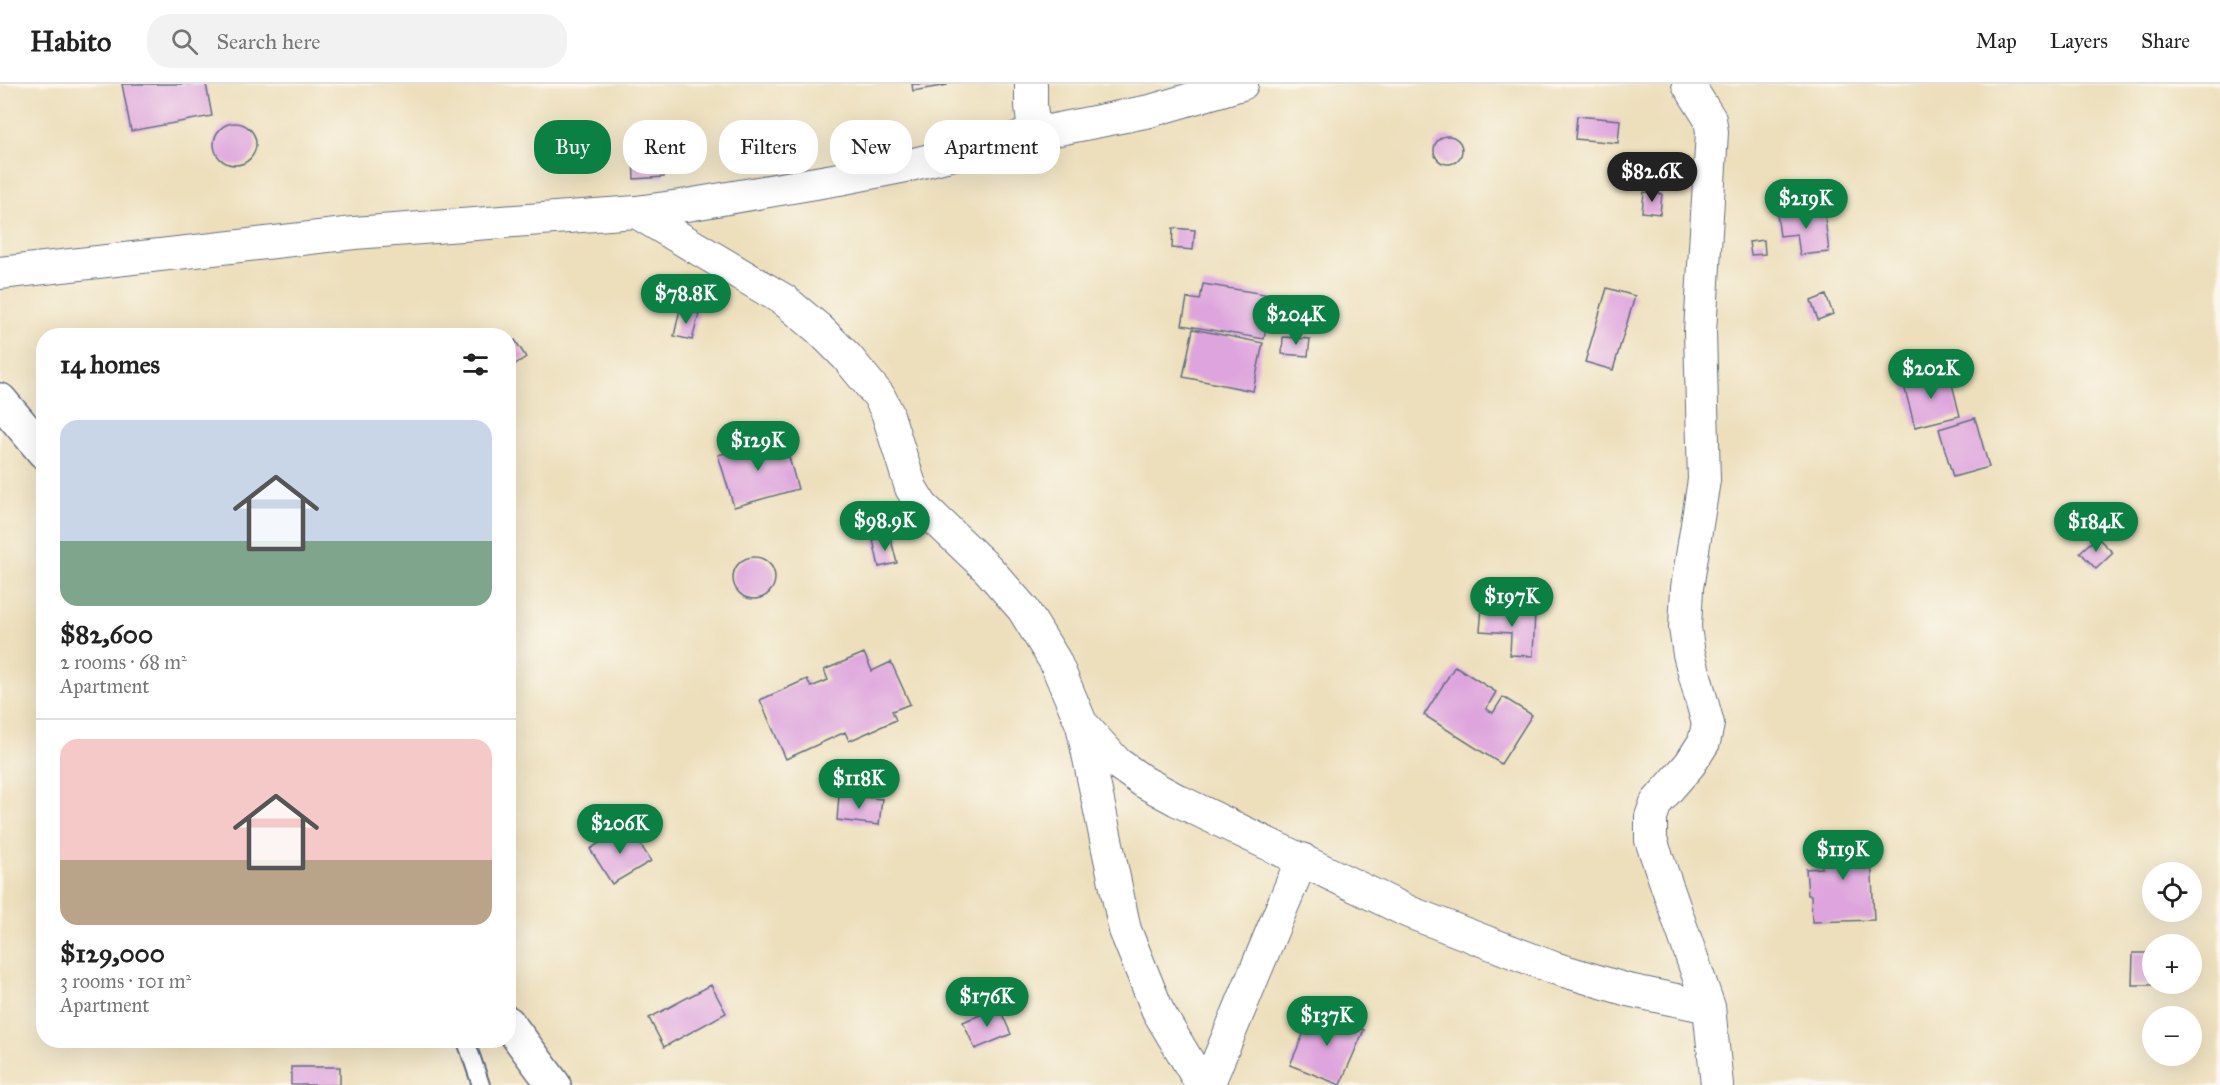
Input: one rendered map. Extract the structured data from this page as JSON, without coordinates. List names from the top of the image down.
{
  "page": {
    "header": "Habito",
    "search": "Search here",
    "nav": ["Map", "Layers", "Share"],
    "chip": [
      "Buy",
      "Rent",
      "Filters",
      "New",
      "Apartment"
    ],
    "price": [
      "$82.6K",
      "$219K",
      "$78.8K",
      "$204K",
      "$202K",
      "$129K",
      "$98.9K",
      "$184K",
      "$197K",
      "$118K",
      "$206K",
      "$119K",
      "$176K",
      "$137K"
    ],
    "heading": "14 homes",
    "list": [
      {
        "name": "$82,600",
        "note": "2 rooms · 68 m² · Apartment"
      },
      {
        "name": "$129,000",
        "note": "3 rooms · 101 m² · Apartment"
      }
    ],
    "map_buttons": ["+", "−"]
  }
}
